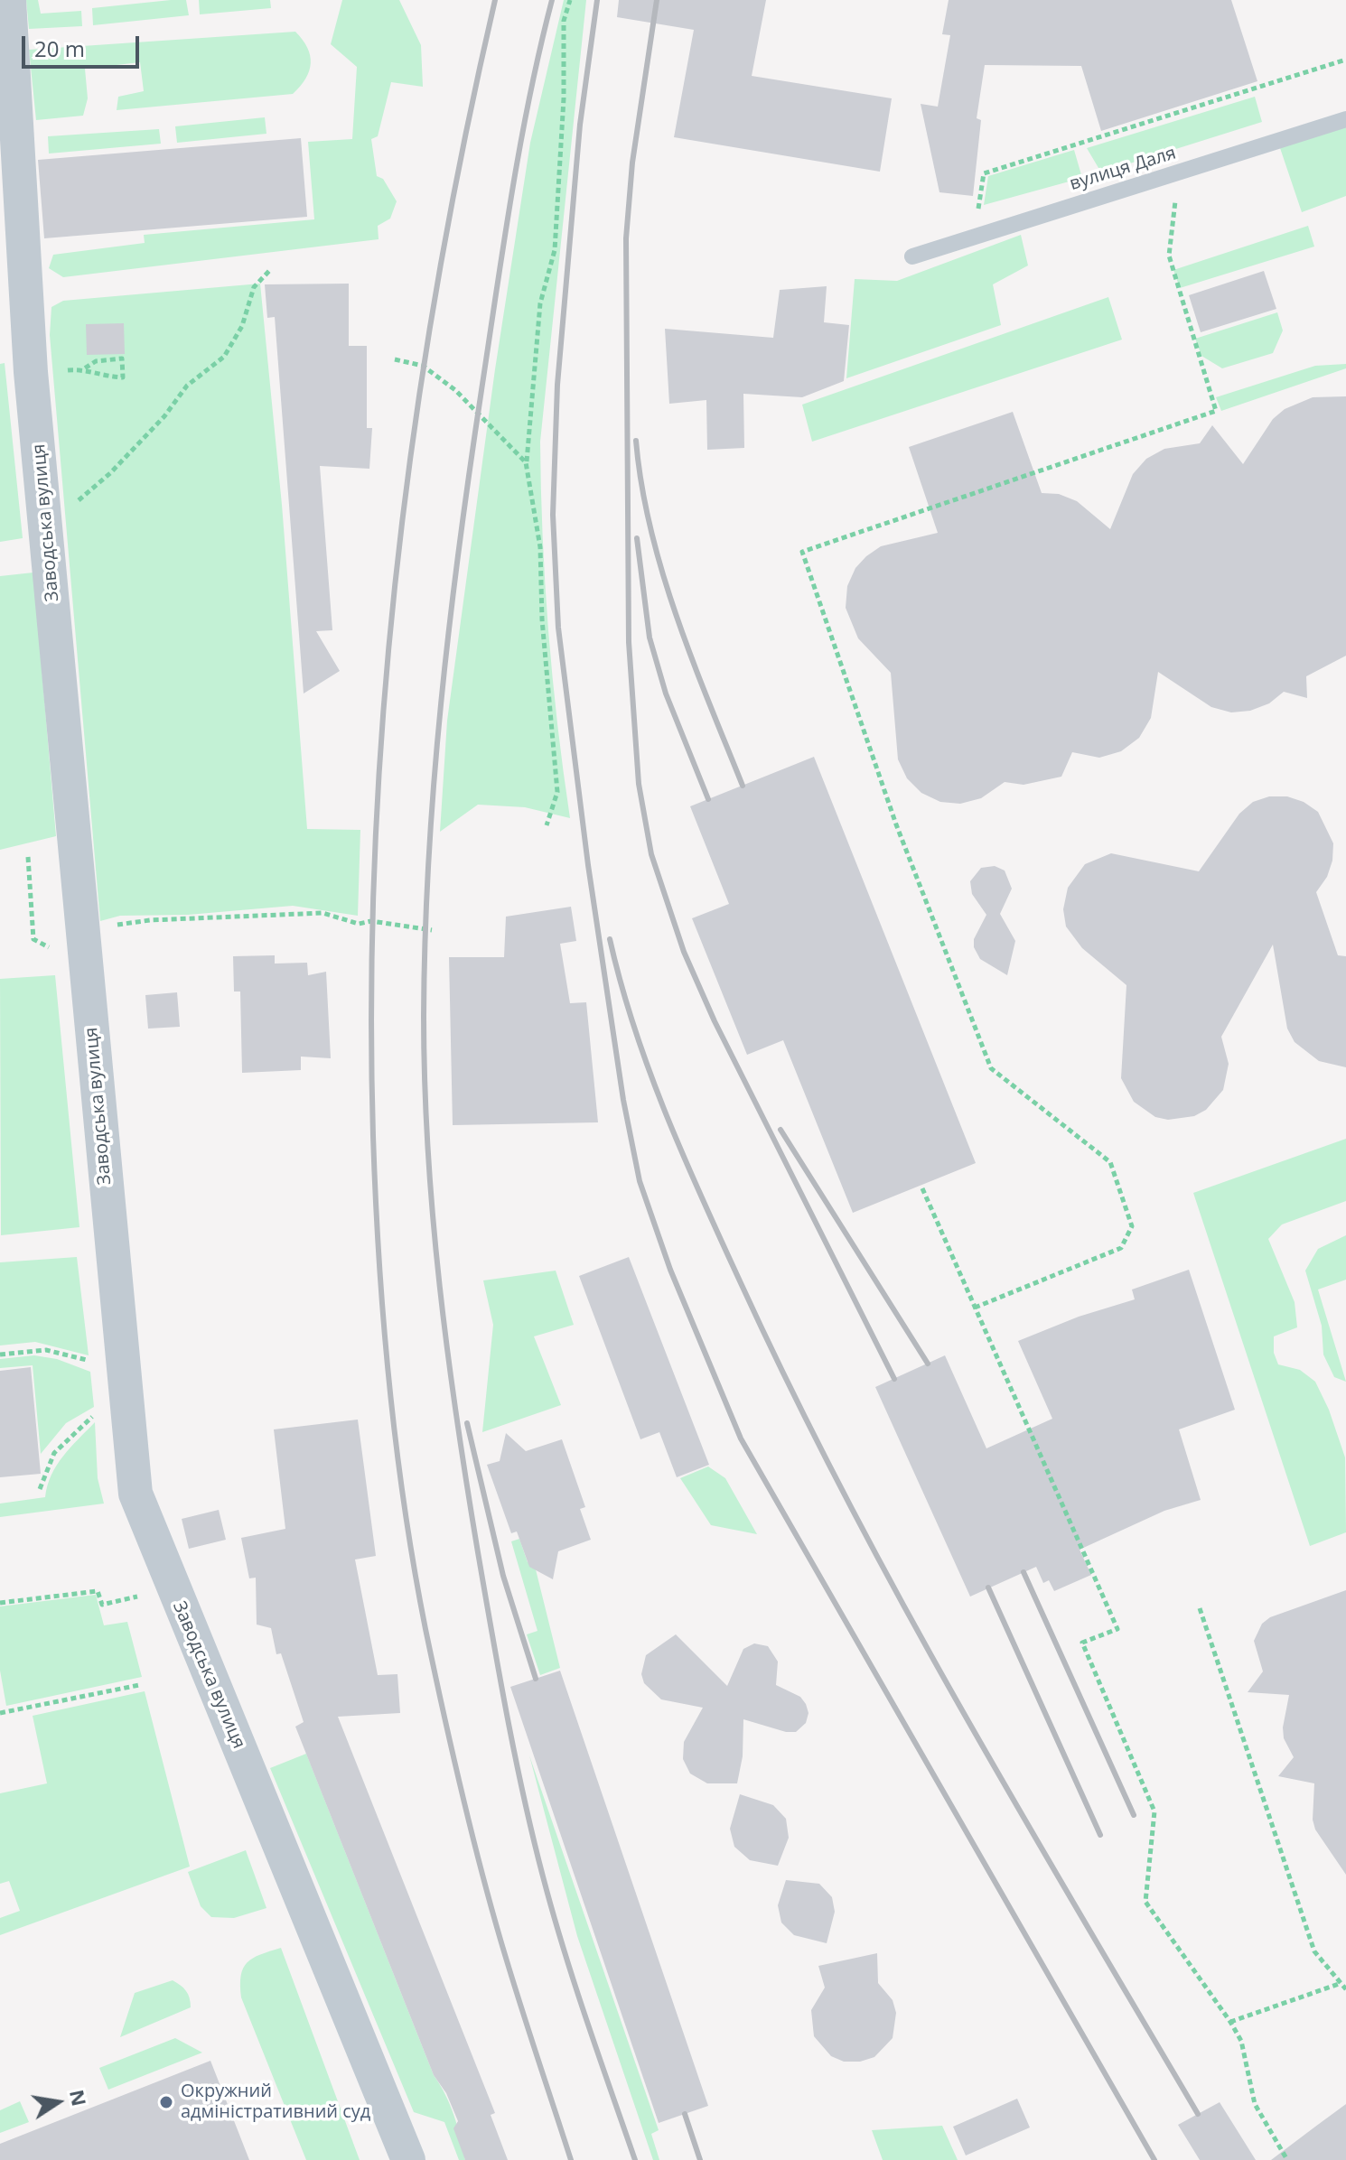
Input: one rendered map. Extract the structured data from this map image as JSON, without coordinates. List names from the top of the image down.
{
  "streets": {
    "street": ["Заводська вулиця"],
    "lane": ["вулиця Даля"]
  },
  "places": ["Окружний адміністративний суд"],
  "scale_bar": "20 m",
  "north": "right"
}
